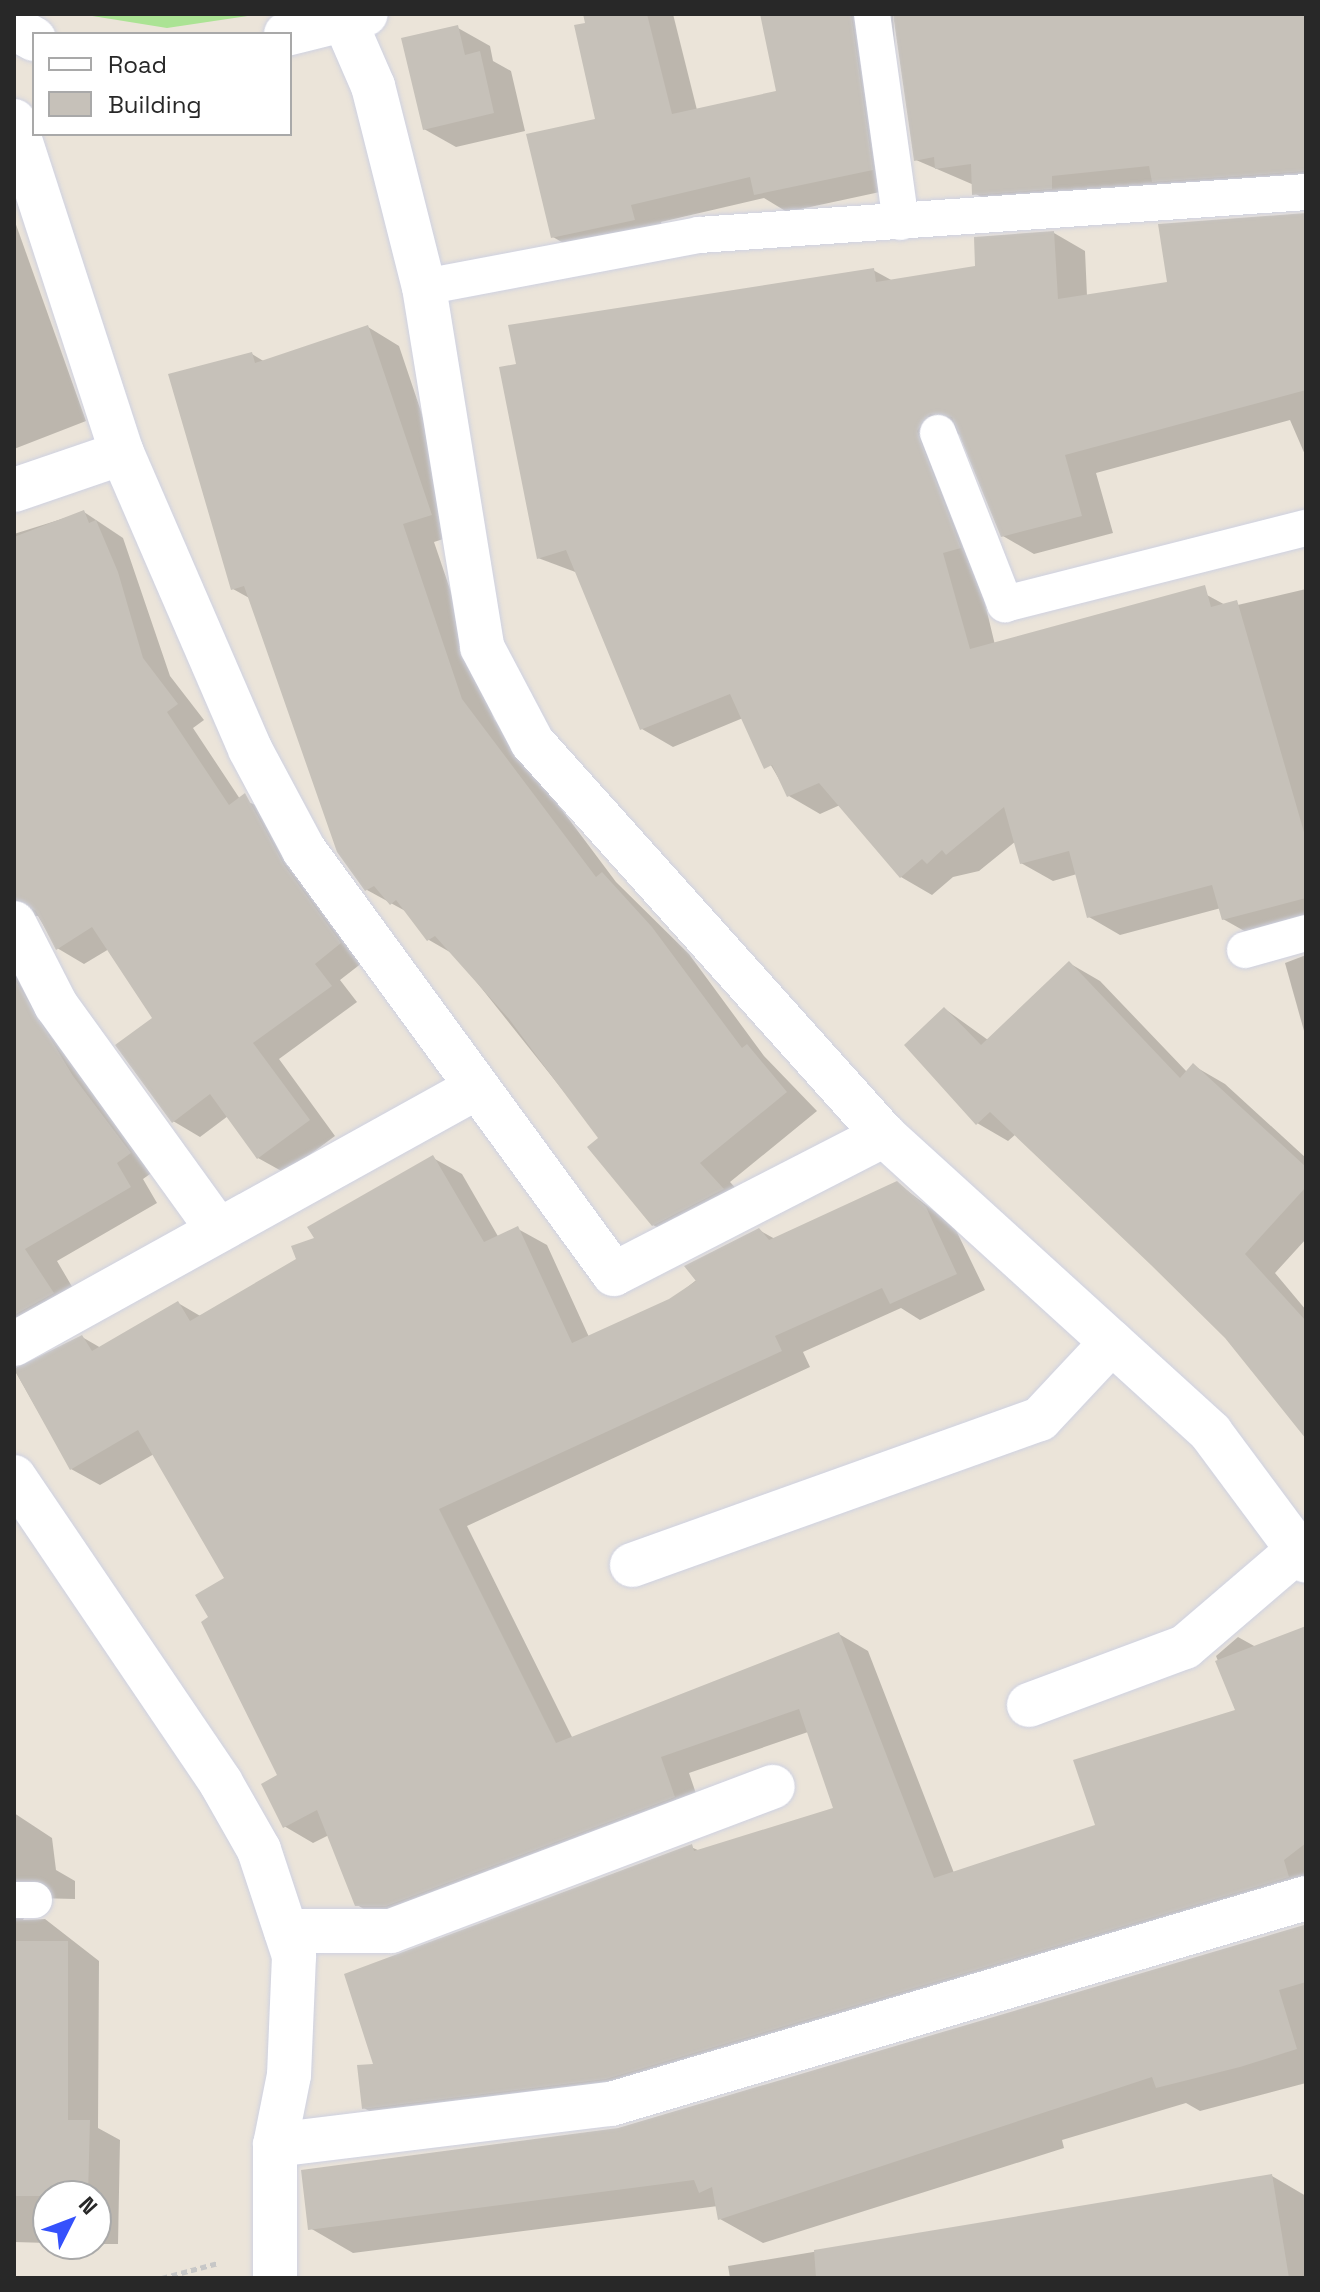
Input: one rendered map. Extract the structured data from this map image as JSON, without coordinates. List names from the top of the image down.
{
  "legend": ["Road", "Building"],
  "north": "top right"
}
